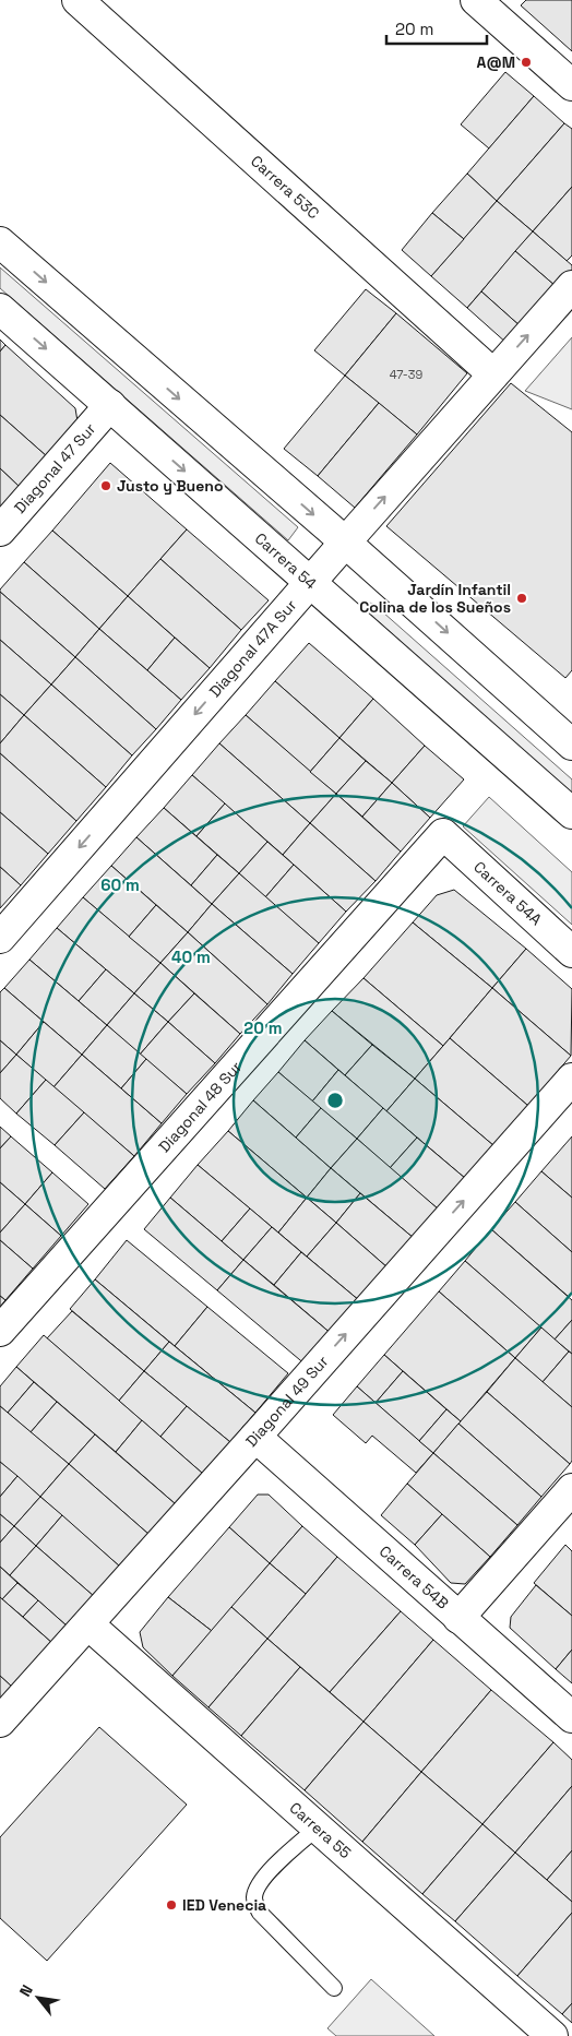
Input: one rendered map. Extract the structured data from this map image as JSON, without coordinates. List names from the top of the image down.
{
  "streets": {
    "street": [
      "Carrera 53C",
      "Diagonal 47 Sur",
      "Carrera 54",
      "Diagonal 47A Sur",
      "Carrera 54A",
      "Diagonal 48 Sur",
      "Diagonal 49 Sur",
      "Carrera 54B",
      "Carrera 55"
    ]
  },
  "crossings": [
    ["Carrera 53C", "Diagonal 47A Sur"],
    ["Diagonal 47 Sur", "Carrera 54"],
    ["Carrera 54", "Diagonal 47A Sur"],
    ["Carrera 54A", "Diagonal 48 Sur"],
    ["Diagonal 49 Sur", "Carrera 54B"],
    ["Diagonal 49 Sur", "Carrera 55"]
  ],
  "one_way": ["Diagonal 49 Sur"],
  "places": [
    "A@M",
    "Justo y Bueno",
    "Jardín Infantil Colina de los Sueños",
    "IED Venecia"
  ],
  "house_numbers": ["47-39"],
  "scale_bar": "20 m",
  "north": "top left",
  "rings": ["60 m", "40 m", "20 m"]
}
